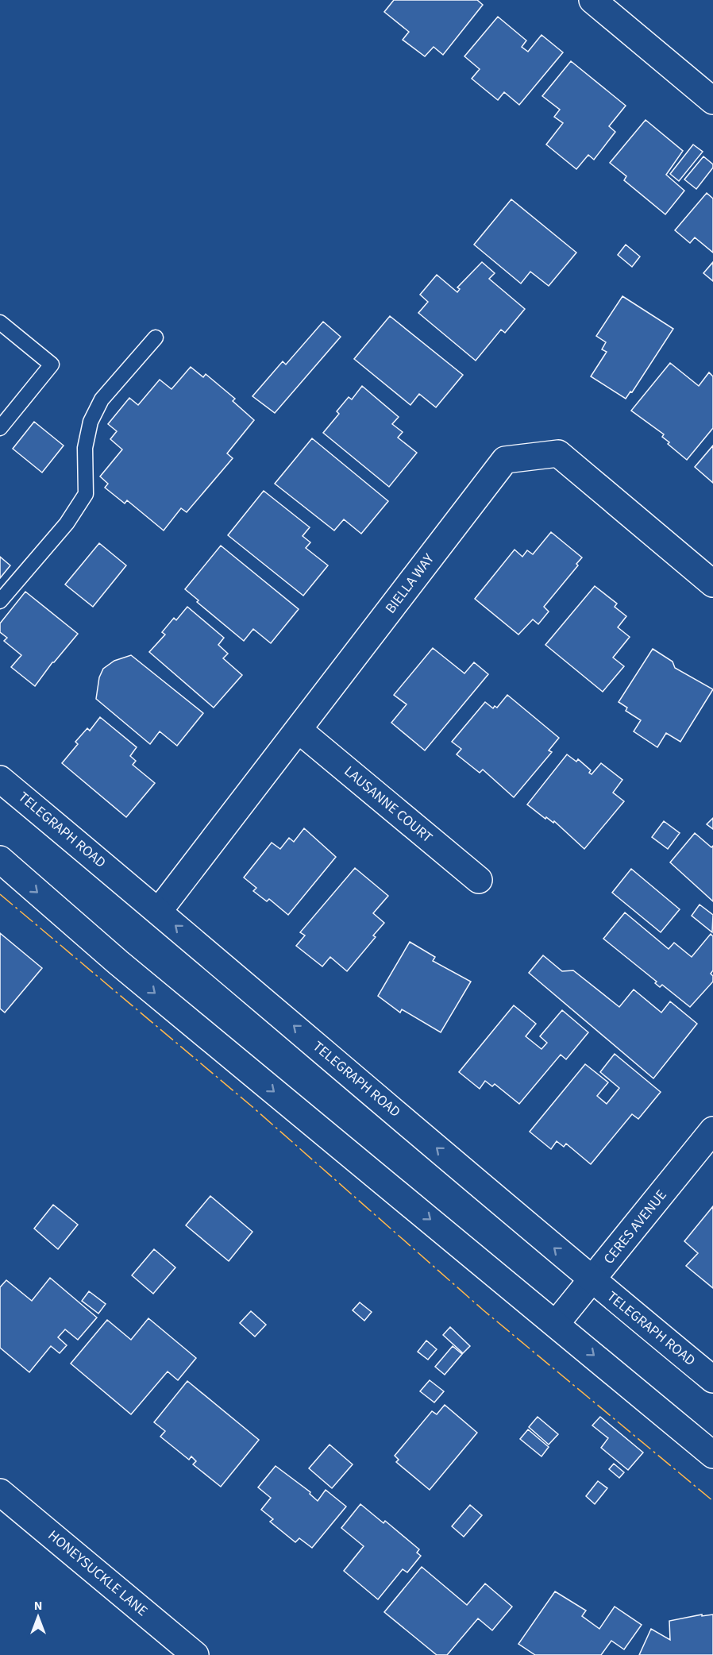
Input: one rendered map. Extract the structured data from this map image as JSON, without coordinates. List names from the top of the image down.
{
  "streets": {
    "main road": [
      "BIELLA WAY",
      "LAUSANNE COURT",
      "TELEGRAPH ROAD",
      "CERES AVENUE",
      "HONEYSUCKLE LANE"
    ]
  },
  "crossings": [
    ["BIELLA WAY", "LAUSANNE COURT"],
    ["BIELLA WAY", "TELEGRAPH ROAD"],
    ["TELEGRAPH ROAD", "CERES AVENUE"]
  ],
  "north": "top"
}
